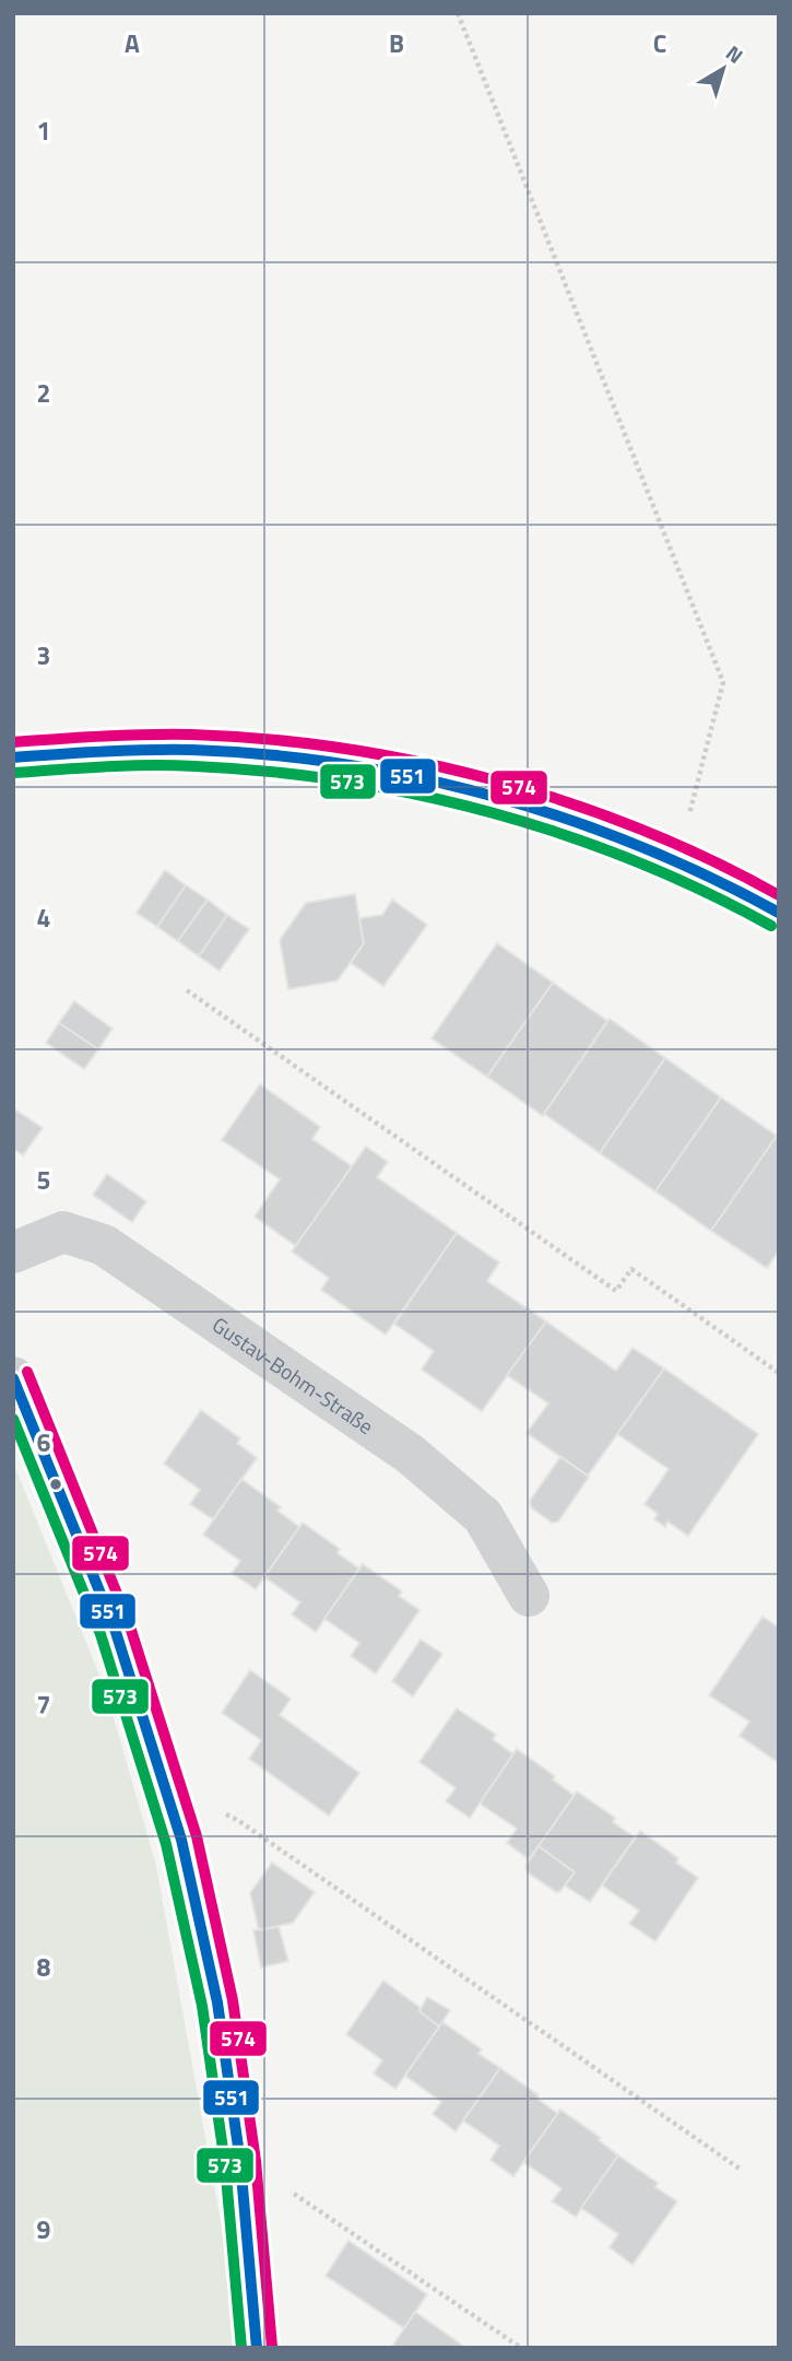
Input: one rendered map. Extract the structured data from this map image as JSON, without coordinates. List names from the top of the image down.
{
  "streets": {
    "street": ["Gustav-Bohm-Straße"]
  },
  "lines": ["transit line 574", "transit line 551", "transit line 573"],
  "north": "top right",
  "grid": {
    "columns": ["A", "B", "C"],
    "rows": [
      "1",
      "2",
      "3",
      "4",
      "5",
      "6",
      "7",
      "8",
      "9"
    ]
  }
}
